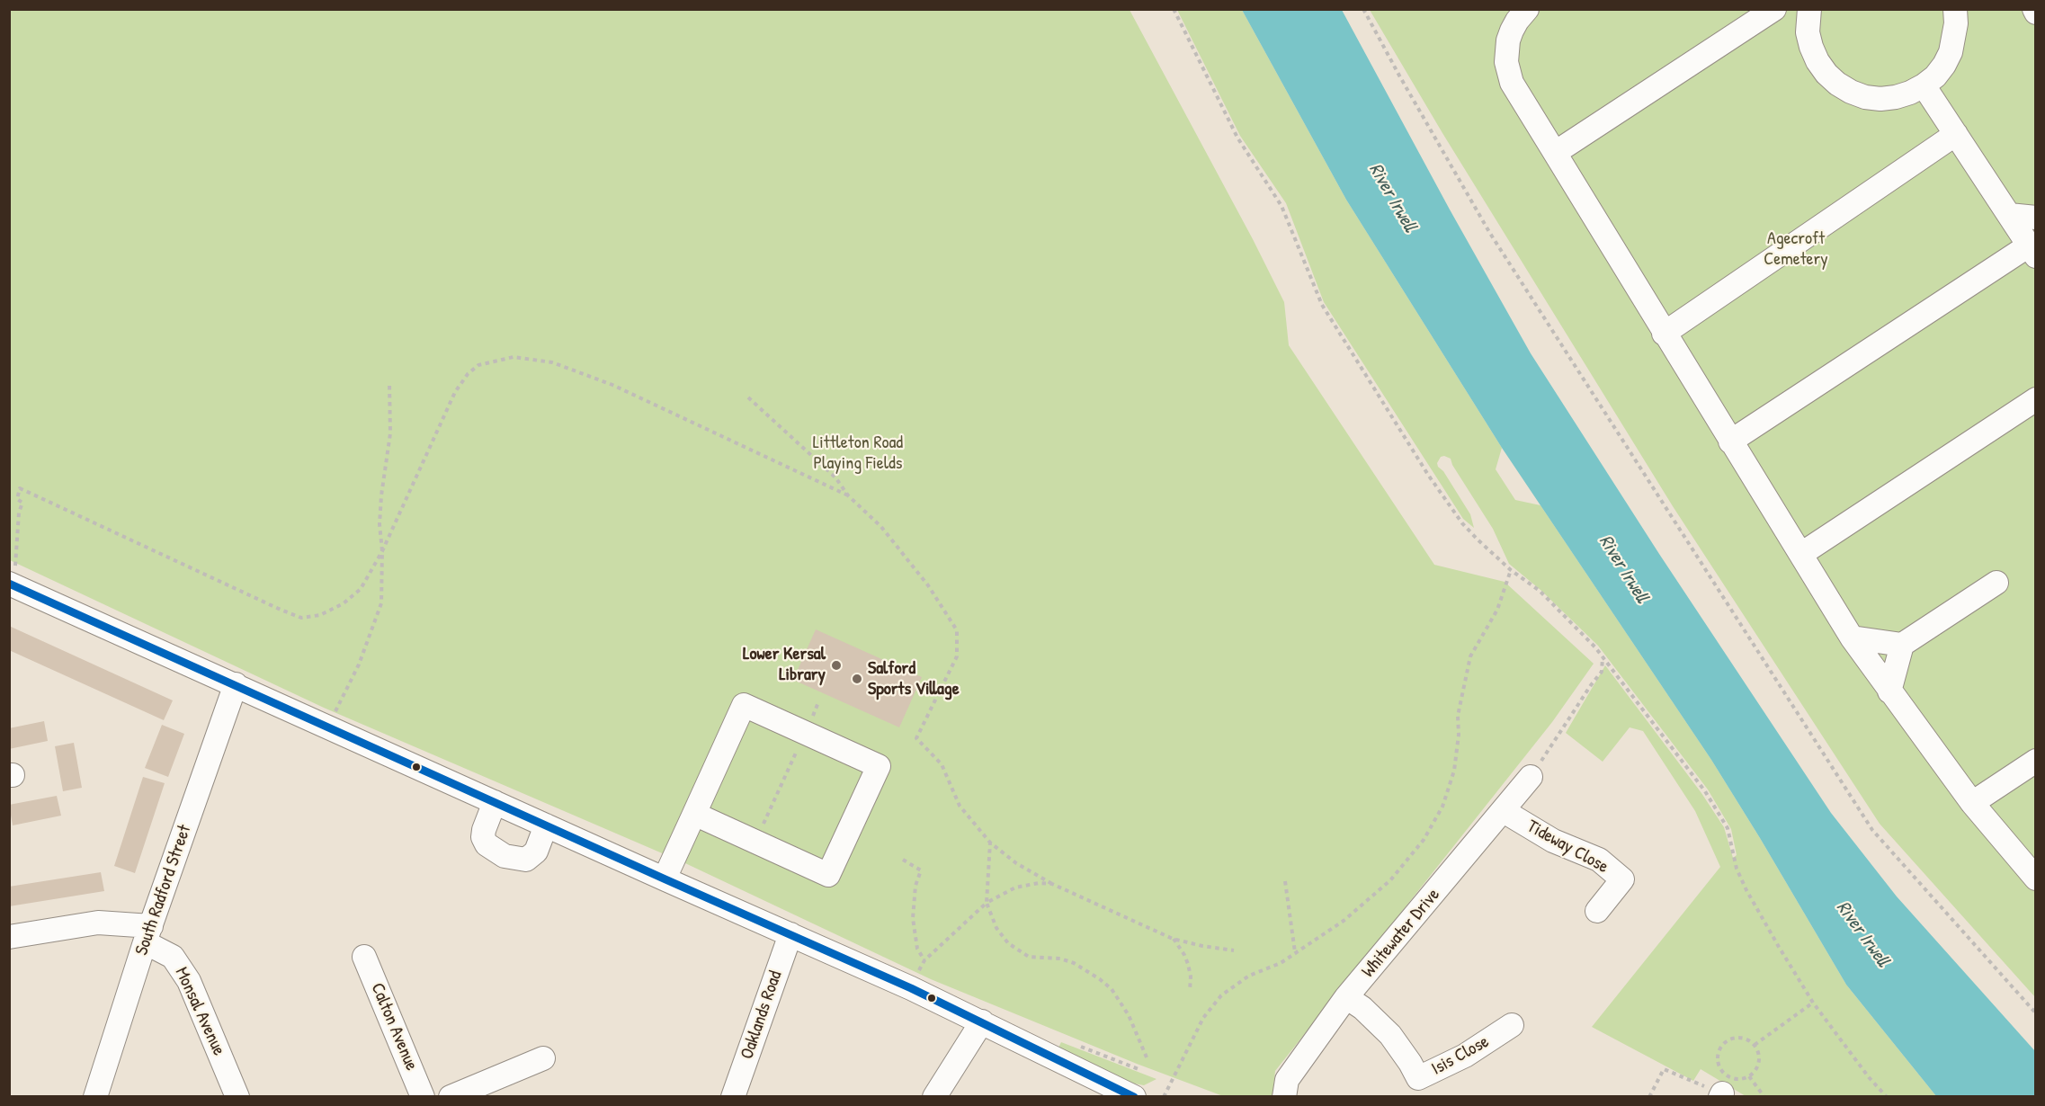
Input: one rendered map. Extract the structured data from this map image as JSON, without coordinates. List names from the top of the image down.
{
  "streets": {
    "street": [
      "Tideway Close",
      "South Radford Street",
      "Whitewater Drive",
      "Monsal Avenue",
      "Oaklands Road",
      "Calton Avenue",
      "Isis Close"
    ]
  },
  "crossings": [
    ["Tideway Close", "Whitewater Drive"],
    ["South Radford Street", "Monsal Avenue"],
    ["Whitewater Drive", "Isis Close"]
  ],
  "water": ["River Irwell"],
  "parks": ["Agecroft Cemetery", "Littleton Road Playing Fields"],
  "places": ["Lower Kersal Library", "Salford Sports Village"]
}
